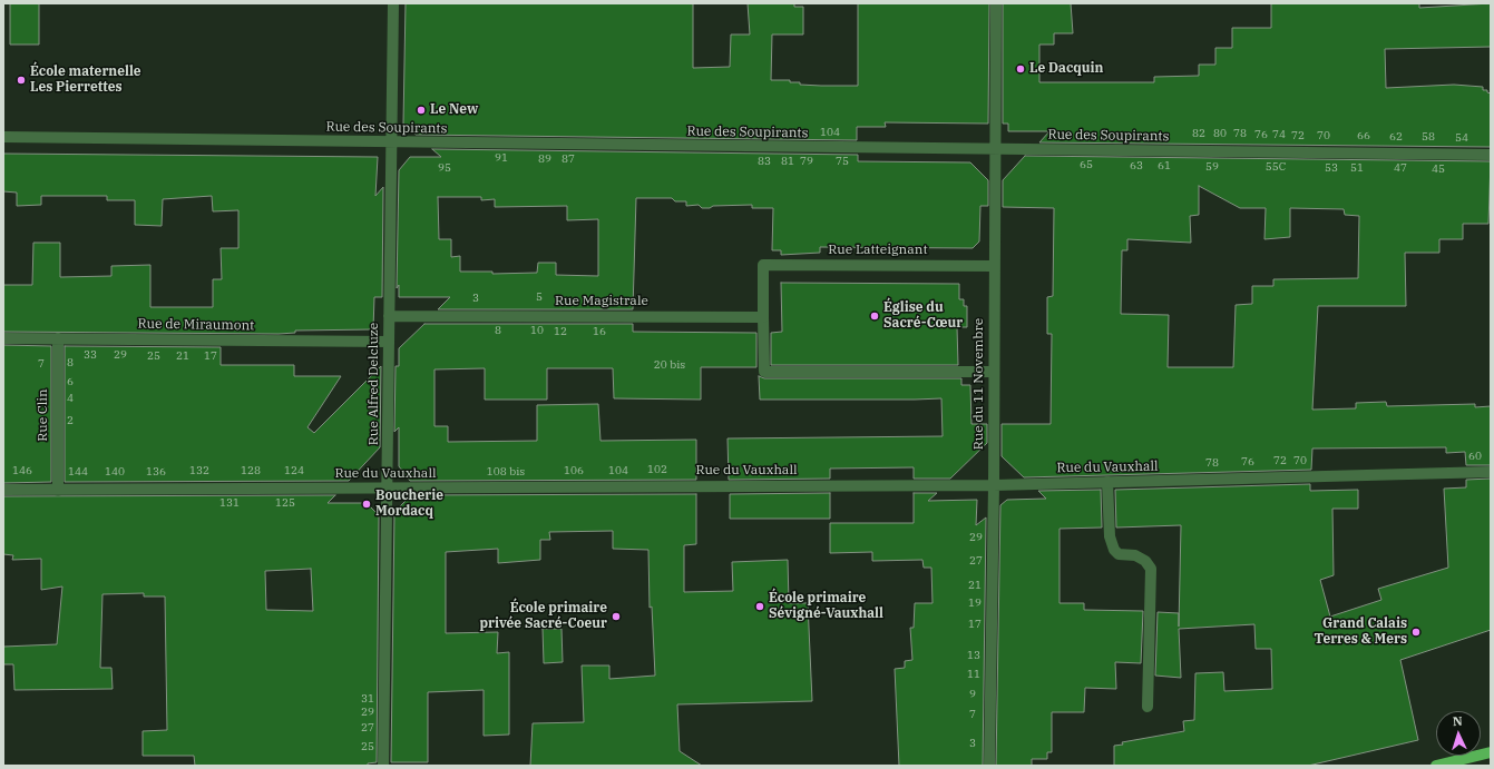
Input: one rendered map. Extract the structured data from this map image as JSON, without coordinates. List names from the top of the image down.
{
  "streets": {
    "street": [
      "Rue des Soupirants",
      "Rue Latteignant",
      "Rue Magistrale",
      "Rue de Miraumont",
      "Rue Alfred Delcluze",
      "Rue du 11 Novembre",
      "Rue Clin",
      "Rue du Vauxhall"
    ]
  },
  "crossings": [
    ["Rue des Soupirants", "Rue Alfred Delcluze"],
    ["Rue des Soupirants", "Rue du 11 Novembre"],
    ["Rue Latteignant", "Rue Magistrale"],
    ["Rue Latteignant", "Rue du 11 Novembre"],
    ["Rue Magistrale", "Rue Alfred Delcluze"],
    ["Rue de Miraumont", "Rue Alfred Delcluze"],
    ["Rue de Miraumont", "Rue Clin"],
    ["Rue Alfred Delcluze", "Rue du Vauxhall"],
    ["Rue du 11 Novembre", "Rue du Vauxhall"],
    ["Rue Clin", "Rue du Vauxhall"]
  ],
  "places": [
    "Le Dacquin",
    "École maternelle Les Pierrettes",
    "Le New",
    "Église du Sacré-Cœur",
    "Boucherie Mordacq",
    "École primaire Sévigné-Vauxhall",
    "École primaire privée Sacré-Coeur",
    "Grand Calais Terres & Mers"
  ],
  "house_numbers": [
    "104",
    "82",
    "80",
    "78",
    "76",
    "74",
    "72",
    "70",
    "66",
    "62",
    "58",
    "54",
    "91",
    "89",
    "87",
    "83",
    "81",
    "79",
    "75",
    "65",
    "63",
    "61",
    "59",
    "55C",
    "95",
    "53",
    "51",
    "47",
    "45",
    "5",
    "3",
    "8",
    "10",
    "12",
    "16",
    "33",
    "29",
    "25",
    "21",
    "17",
    "8",
    "7",
    "20 bis",
    "6",
    "4",
    "2",
    "60",
    "72",
    "70",
    "76",
    "78",
    "102",
    "146",
    "132",
    "128",
    "124",
    "106",
    "104",
    "144",
    "140",
    "136",
    "108 bis",
    "131",
    "125",
    "29",
    "27",
    "21",
    "19",
    "17",
    "13",
    "11",
    "9",
    "31",
    "29",
    "7",
    "27",
    "3",
    "25"
  ],
  "north": "top"
}
